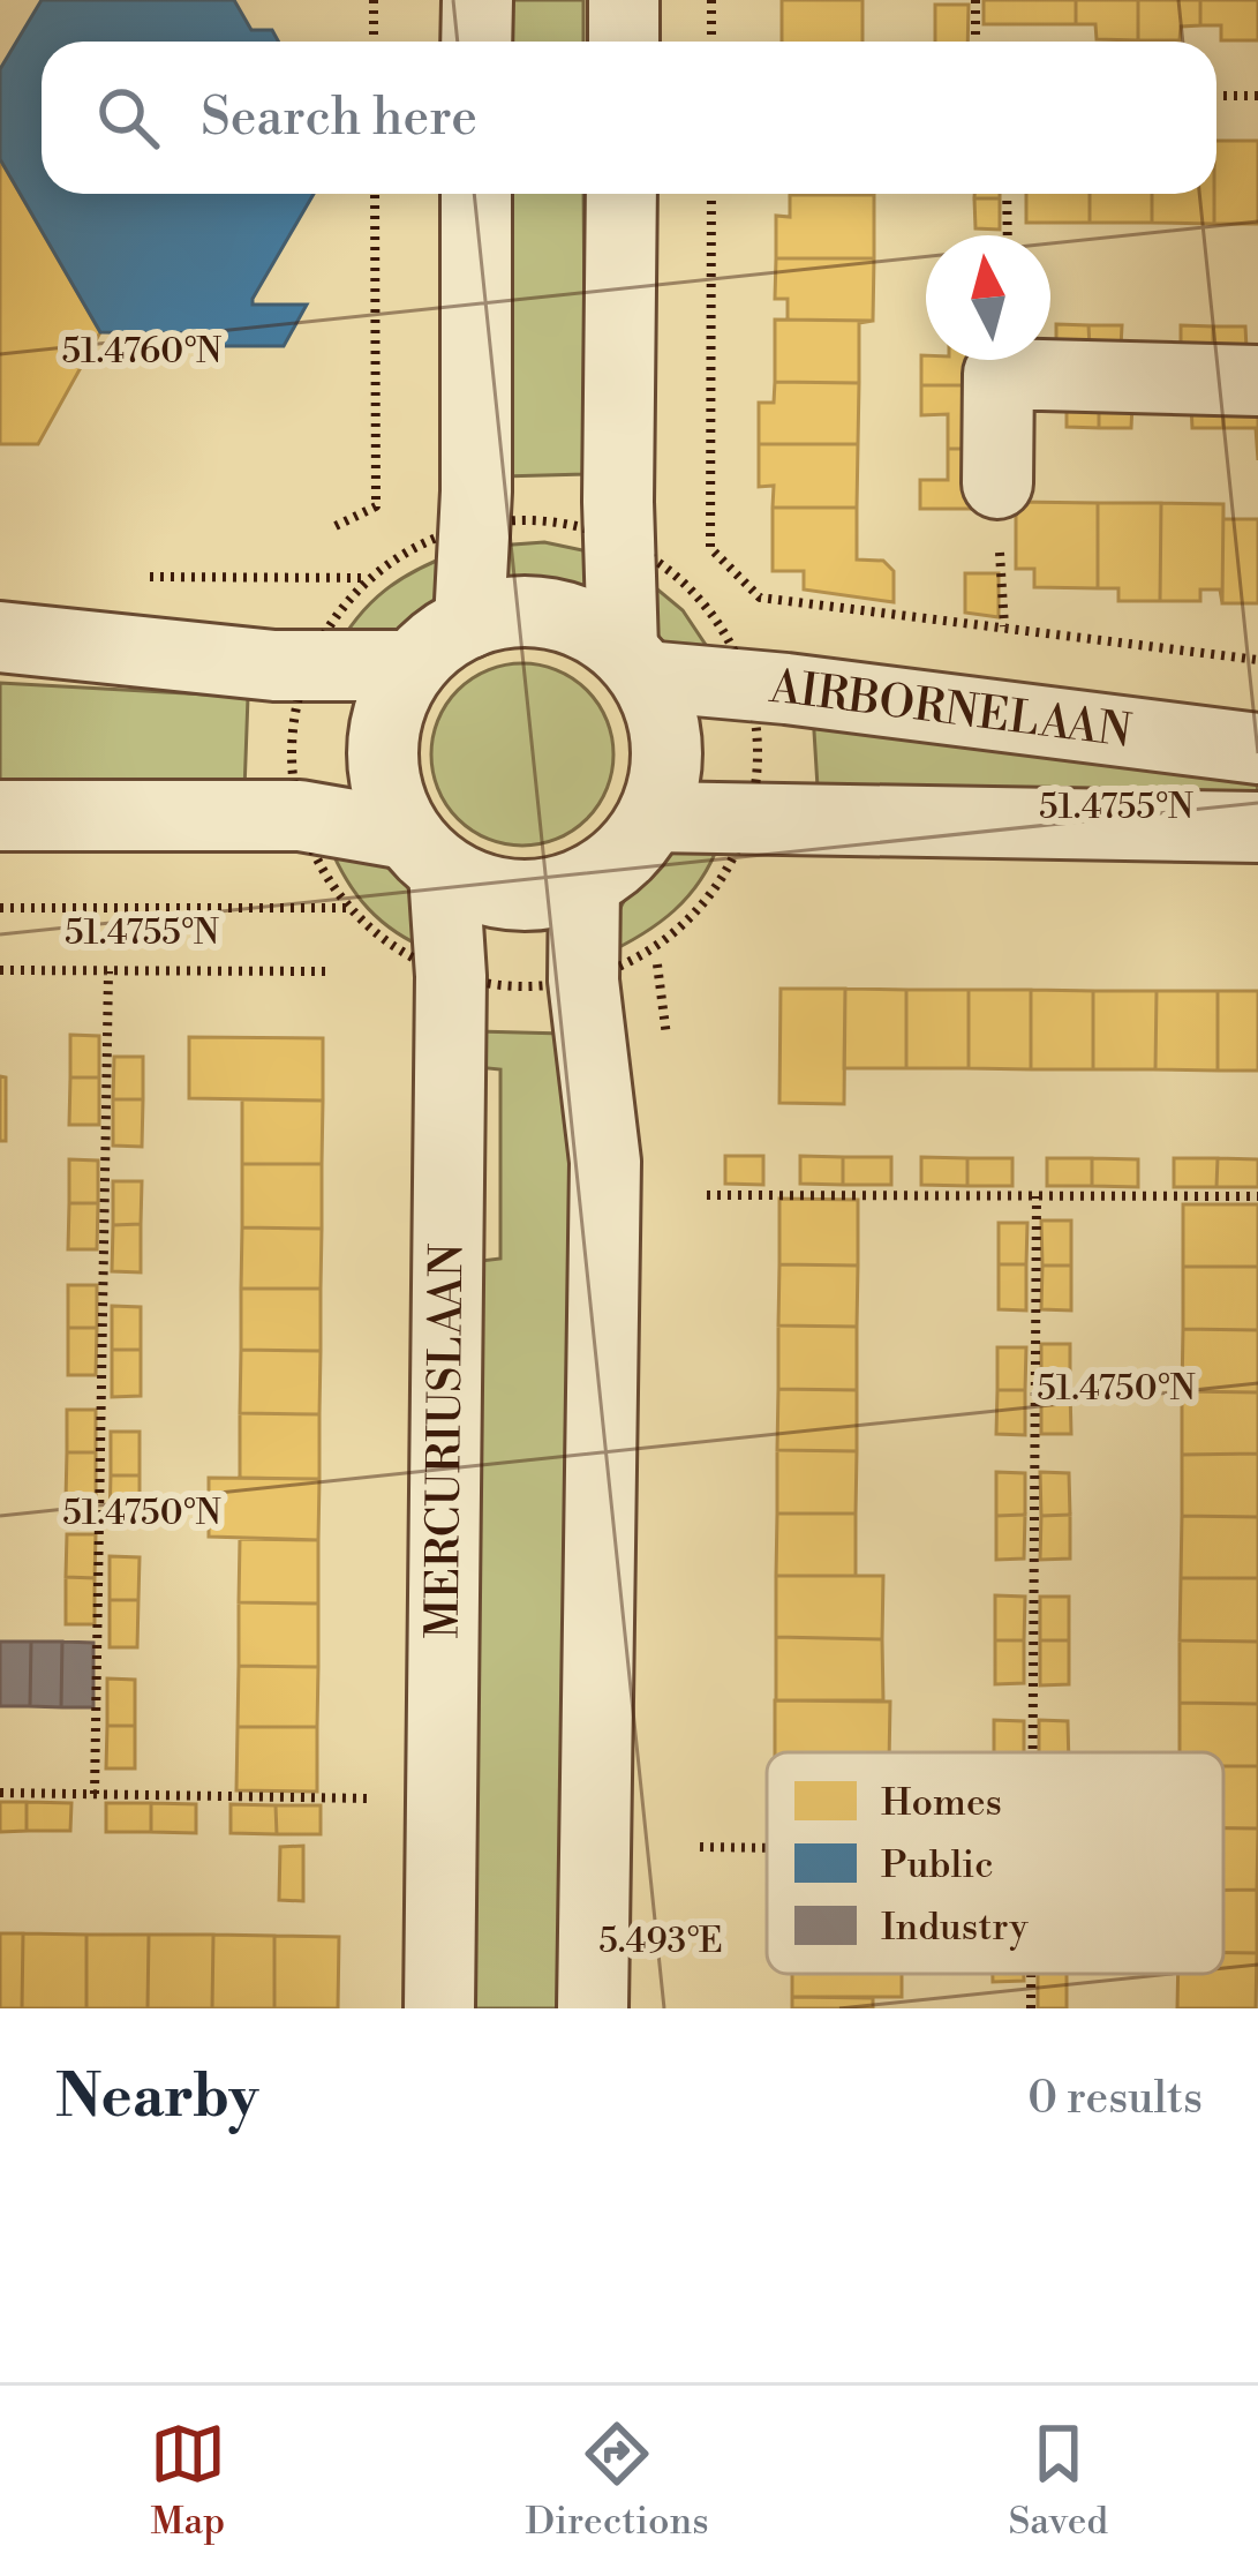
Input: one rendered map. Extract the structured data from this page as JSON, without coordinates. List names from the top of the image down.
{
  "streets": {
    "street": ["AIRBORNELAAN", "MERCURIUSLAAN"]
  },
  "crossings": [
    ["AIRBORNELAAN", "MERCURIUSLAAN"]
  ],
  "legend": ["Homes", "Public", "Industry"],
  "north": "top",
  "page": {
    "search": "Search here",
    "heading": ["Nearby", "0 results"],
    "nav": ["Map", "Directions", "Saved"]
  },
  "coordinates": [
    "51.4760°N",
    "51.4755°N",
    "51.4750°N",
    "5.493°E"
  ]
}
